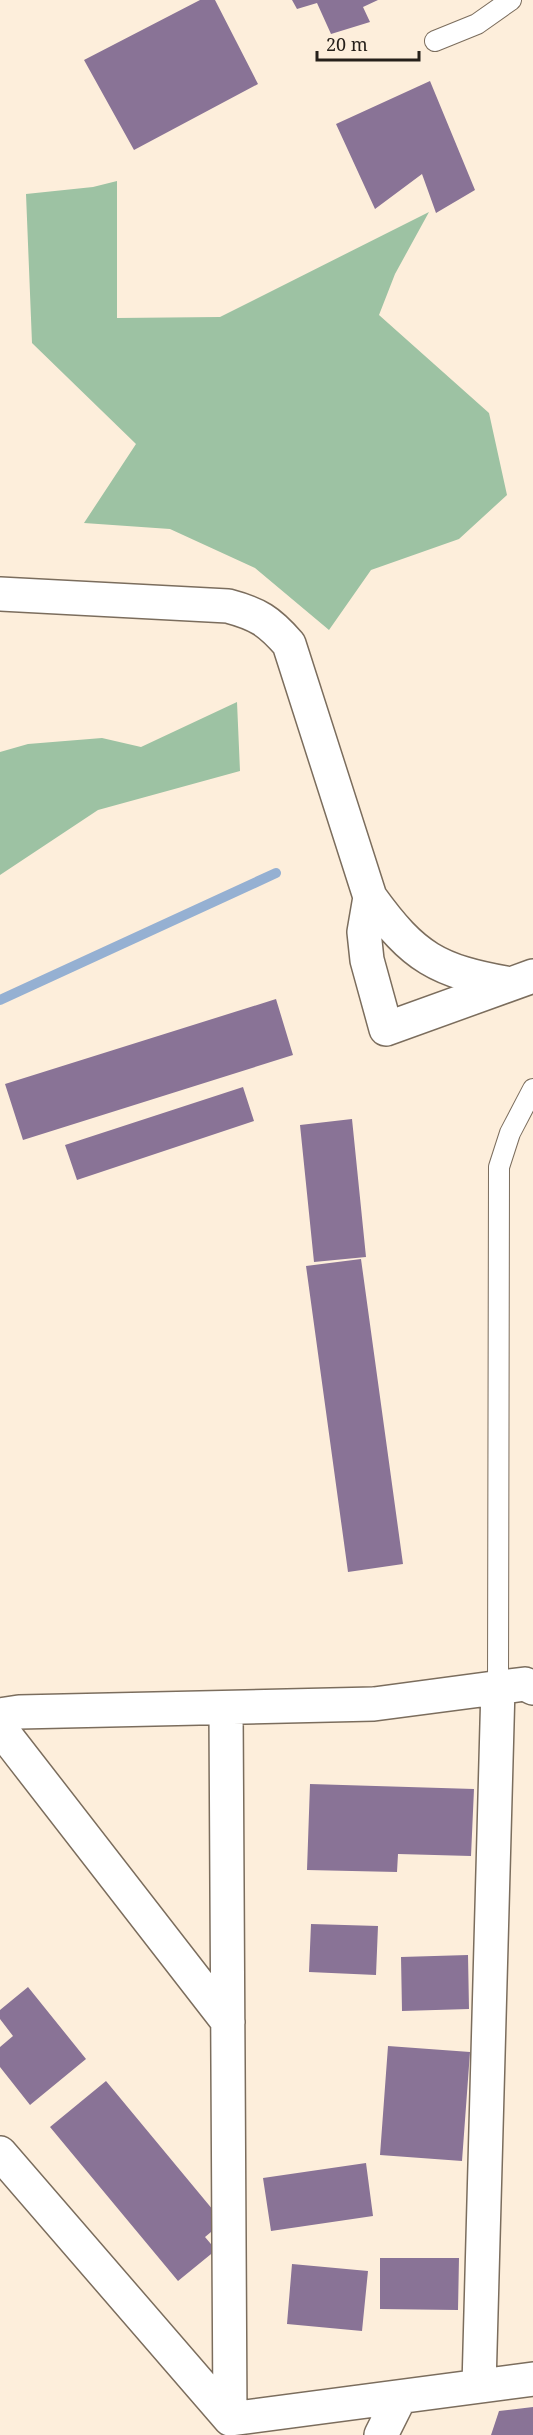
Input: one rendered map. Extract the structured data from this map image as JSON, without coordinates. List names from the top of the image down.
{
  "scale_bar": "20 m"
}
